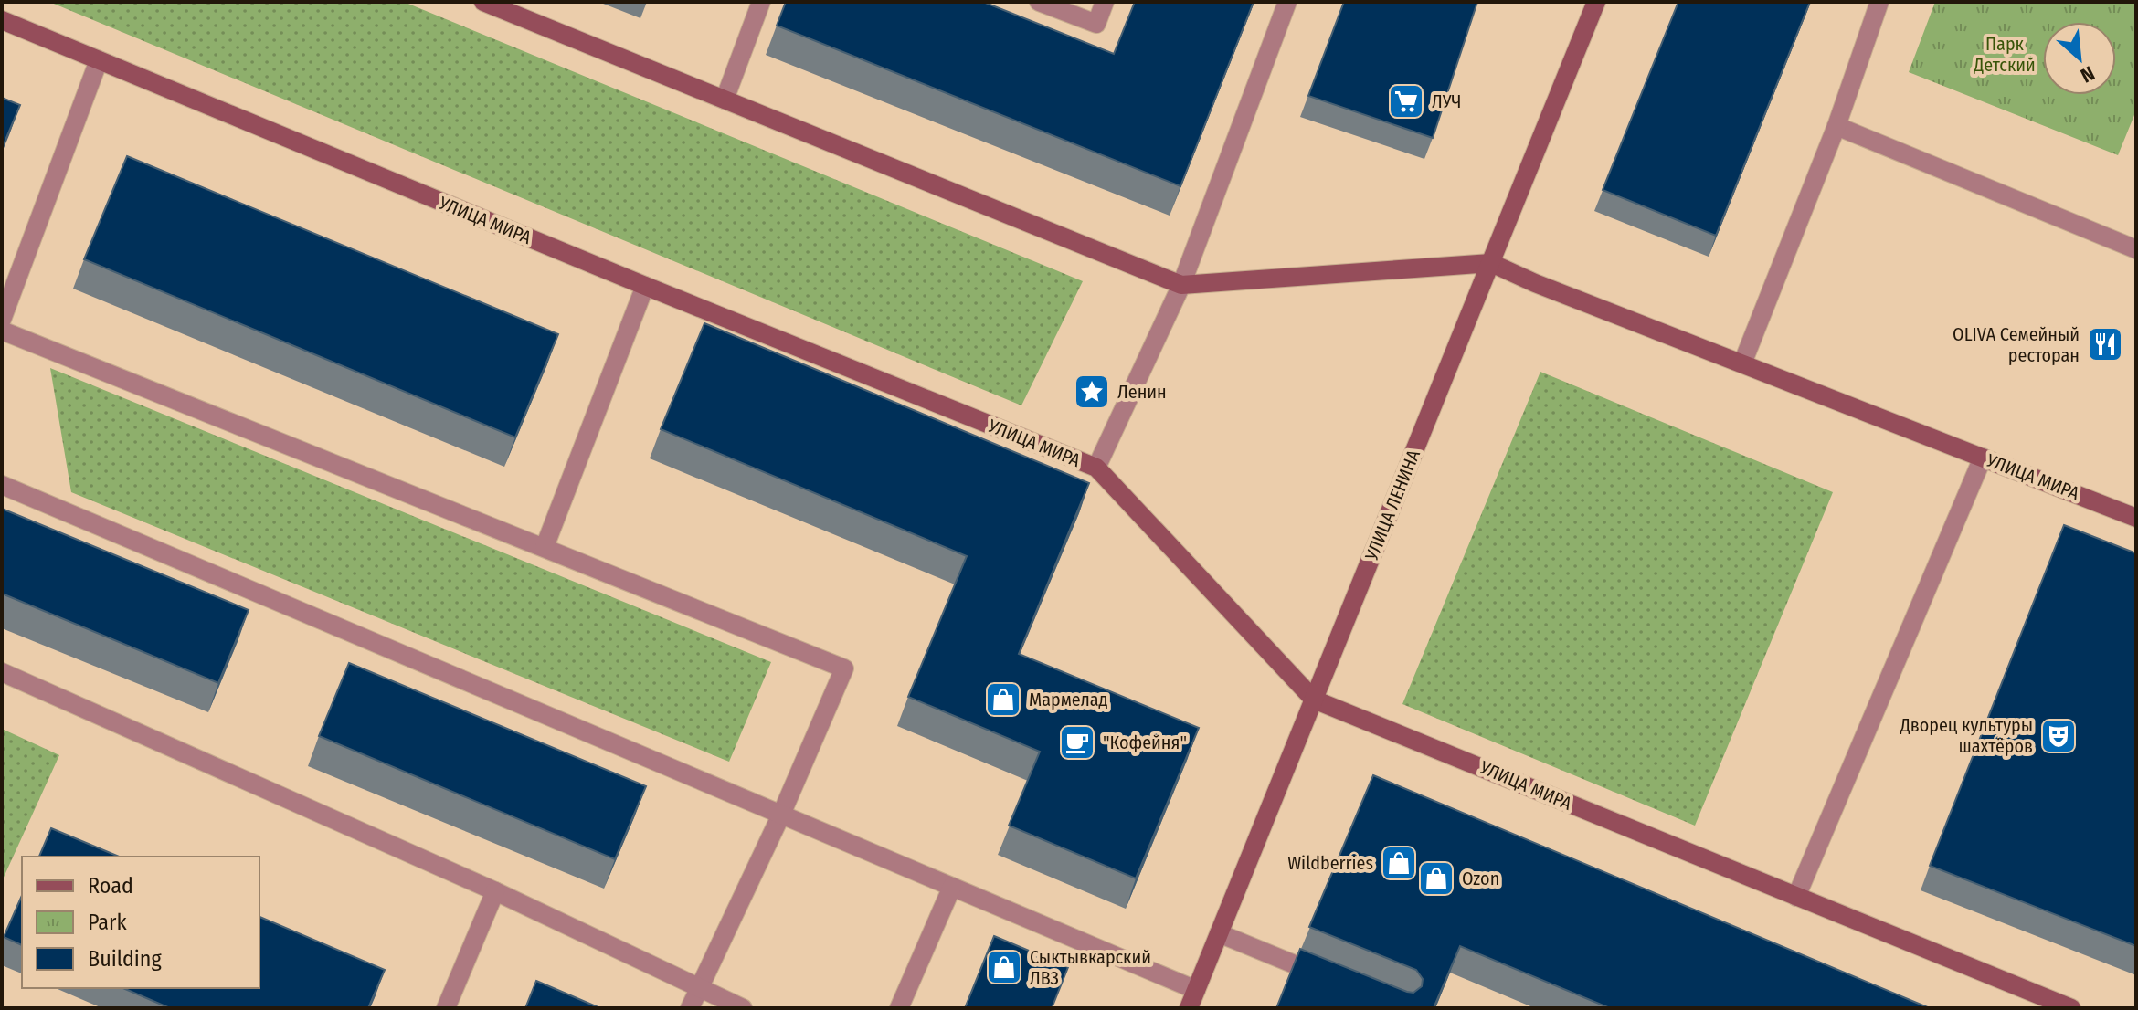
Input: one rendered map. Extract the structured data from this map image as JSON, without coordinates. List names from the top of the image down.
{
  "streets": {
    "main road": ["УЛИЦА МИРА", "УЛИЦА ЛЕНИНА"]
  },
  "crossings": [
    ["УЛИЦА МИРА", "УЛИЦА ЛЕНИНА"]
  ],
  "parks": ["Парк Детский"],
  "places": {
    "supermarket": ["ЛУЧ"],
    "restaurant": ["OLIVA Семейный ресторан"],
    "place": ["Ленин"],
    "shop": [
      "Мармелад",
      "Wildberries",
      "Ozon",
      "Сыктывкарский ЛВЗ"
    ],
    "theatre": ["Дворец культуры шахтёров"],
    "cafe": ["\"Кофейня\""]
  },
  "legend": ["Road", "Park", "Building"],
  "north": "bottom right"
}
